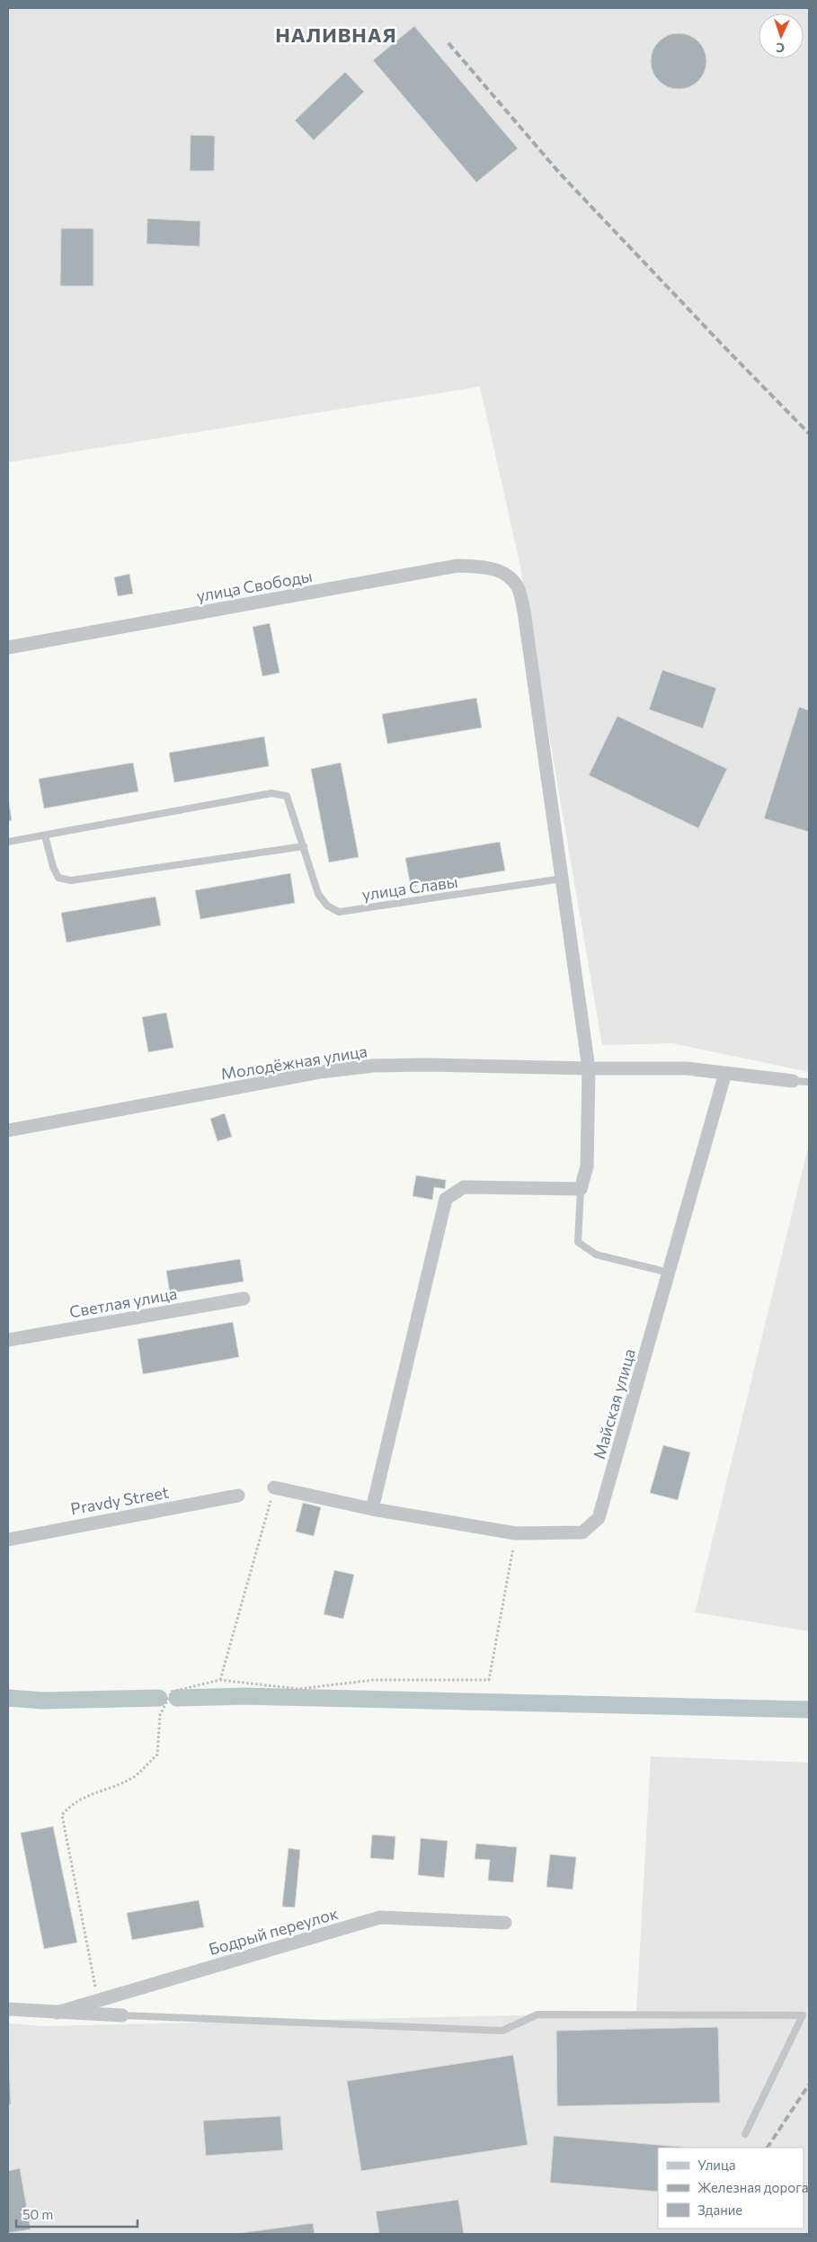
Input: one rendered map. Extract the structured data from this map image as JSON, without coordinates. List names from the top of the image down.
{
  "streets": {
    "street": [
      "улица Свободы",
      "Молодёжная улица",
      "Светлая улица",
      "Майская улица",
      "Pravdy Street",
      "Бодрый переулок"
    ],
    "lane": ["улица Славы"]
  },
  "crossings": [
    ["улица Свободы", "улица Славы"],
    ["Молодёжная улица", "Майская улица"]
  ],
  "districts": ["НАЛИВНАЯ"],
  "legend": ["Улица", "Железная дорога", "Здание"],
  "scale_bar": "50 m",
  "north": "bottom"
}
